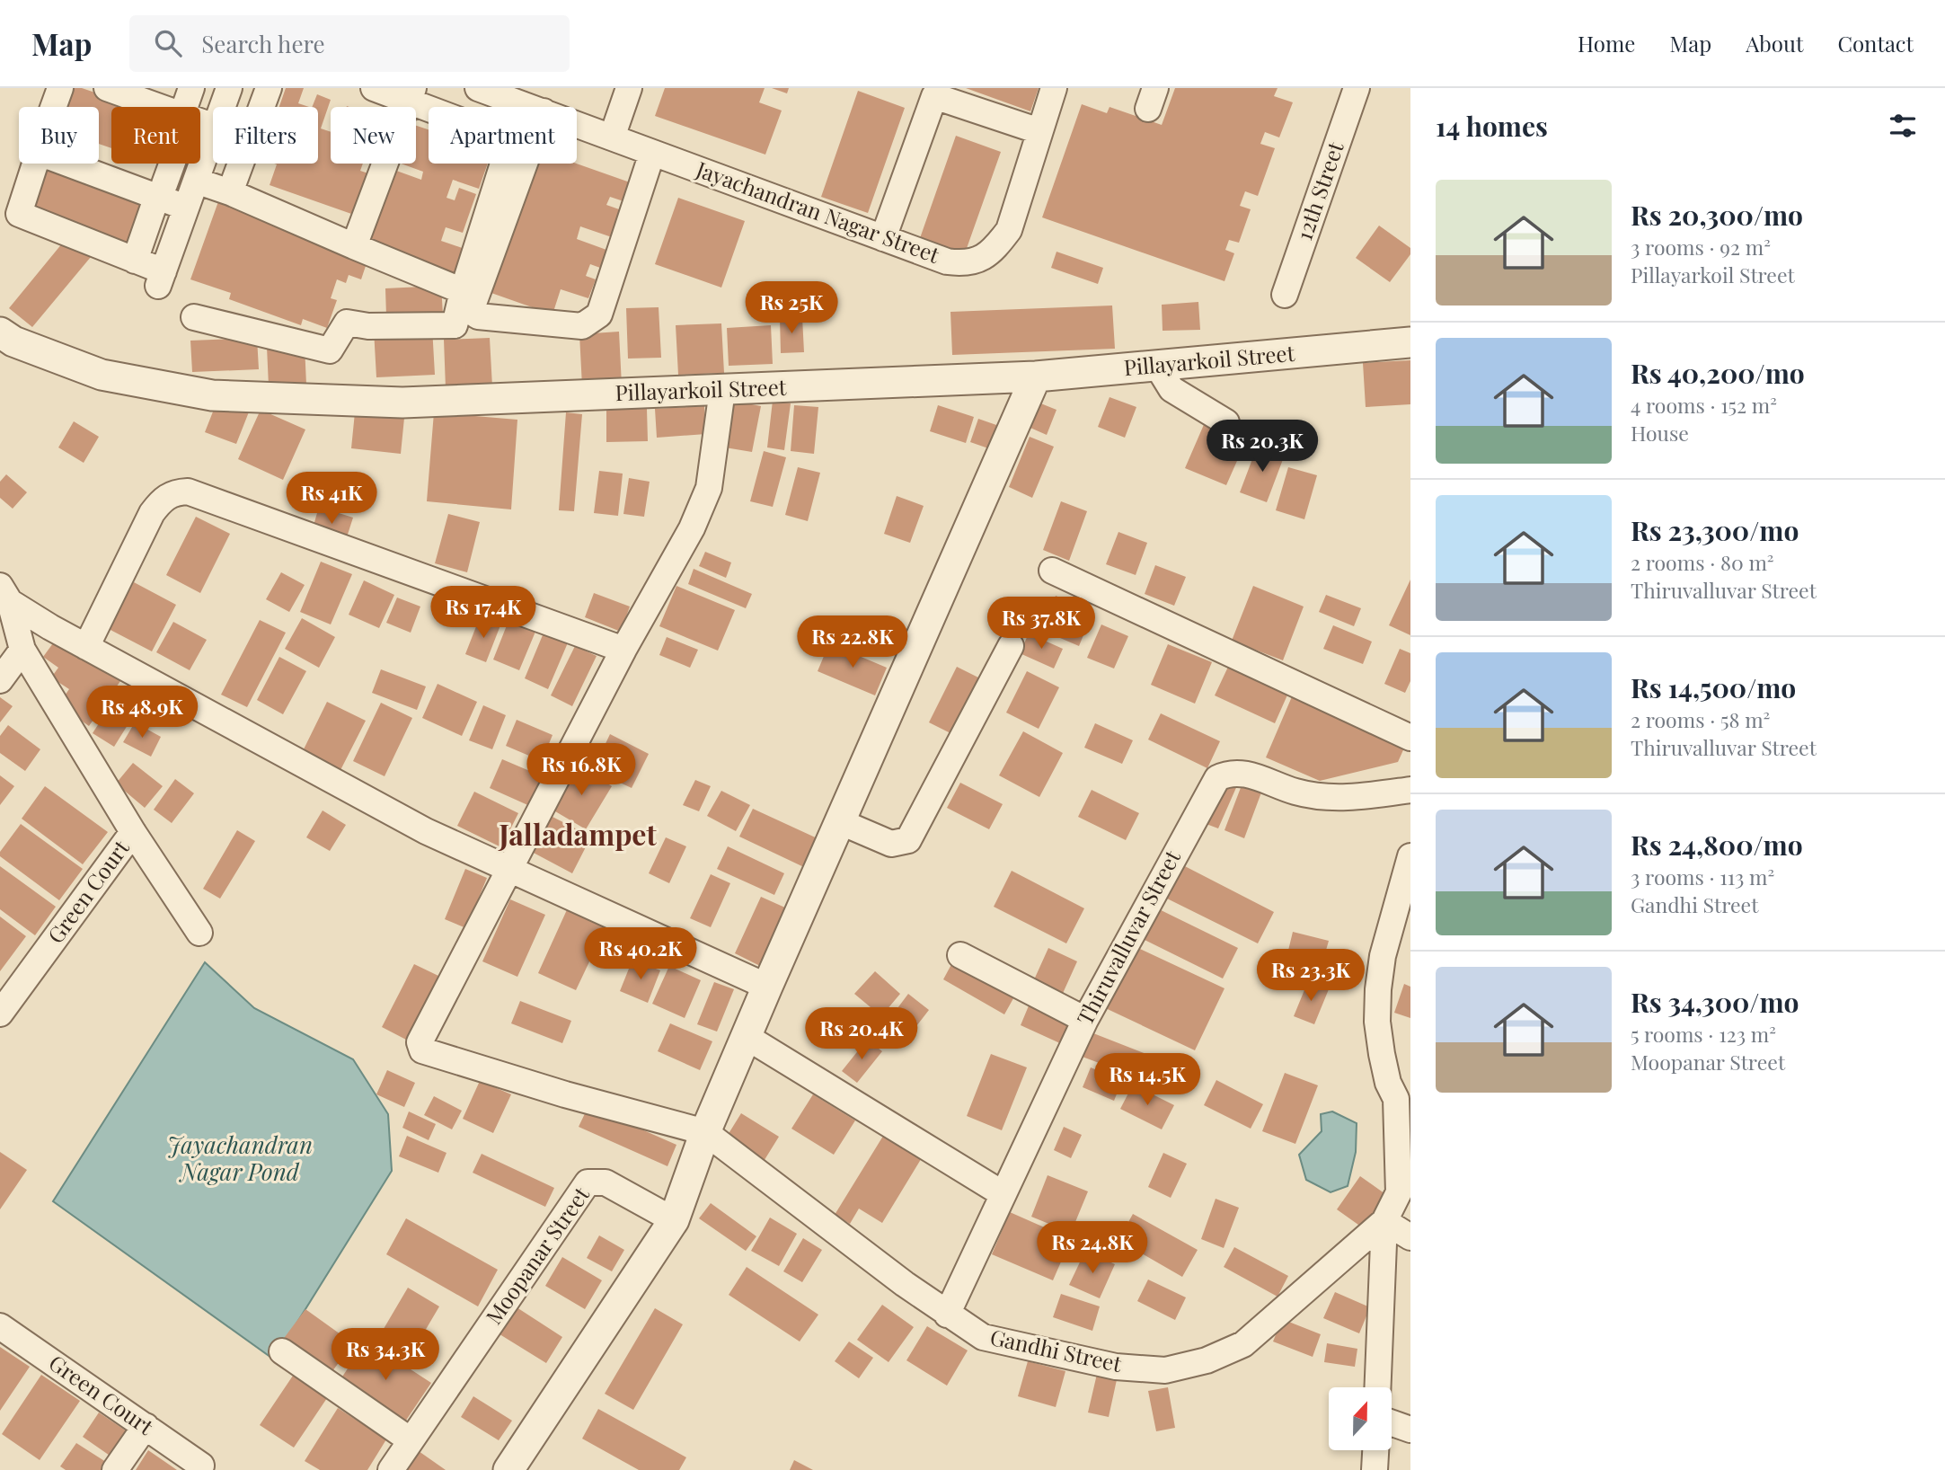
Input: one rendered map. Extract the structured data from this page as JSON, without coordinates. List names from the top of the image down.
{
  "streets": {
    "street": [
      "12th Street",
      "Jayachandran Nagar Street",
      "Pillayarkoil Street",
      "Green Court",
      "Thiruvalluvar Street",
      "Moopanar Street",
      "Gandhi Street"
    ]
  },
  "crossings": [
    ["Thiruvalluvar Street", "Gandhi Street"]
  ],
  "districts": ["Jalladampet"],
  "water": ["Jayachandran Nagar Pond"],
  "north": "top",
  "page": {
    "header": "Map",
    "search": "Search here",
    "nav": [
      "Home",
      "Map",
      "About",
      "Contact"
    ],
    "heading": "14 homes",
    "chip": [
      "Buy",
      "Rent",
      "Filters",
      "New",
      "Apartment"
    ],
    "list": [
      {
        "name": "Rs 20,300/mo",
        "note": "3 rooms · 92 m² · Pillayarkoil Street"
      },
      {
        "name": "Rs 40,200/mo",
        "note": "4 rooms · 152 m² · House"
      },
      {
        "name": "Rs 23,300/mo",
        "note": "2 rooms · 80 m² · Thiruvalluvar Street"
      },
      {
        "name": "Rs 14,500/mo",
        "note": "2 rooms · 58 m² · Thiruvalluvar Street"
      },
      {
        "name": "Rs 24,800/mo",
        "note": "3 rooms · 113 m² · Gandhi Street"
      },
      {
        "name": "Rs 34,300/mo",
        "note": "5 rooms · 123 m² · Moopanar Street"
      }
    ],
    "price": [
      "Rs 25K",
      "Rs 20.3K",
      "Rs 41K",
      "Rs 17.4K",
      "Rs 37.8K",
      "Rs 22.8K",
      "Rs 48.9K",
      "Rs 16.8K",
      "Rs 40.2K",
      "Rs 23.3K",
      "Rs 20.4K",
      "Rs 14.5K",
      "Rs 24.8K",
      "Rs 34.3K"
    ]
  }
}
